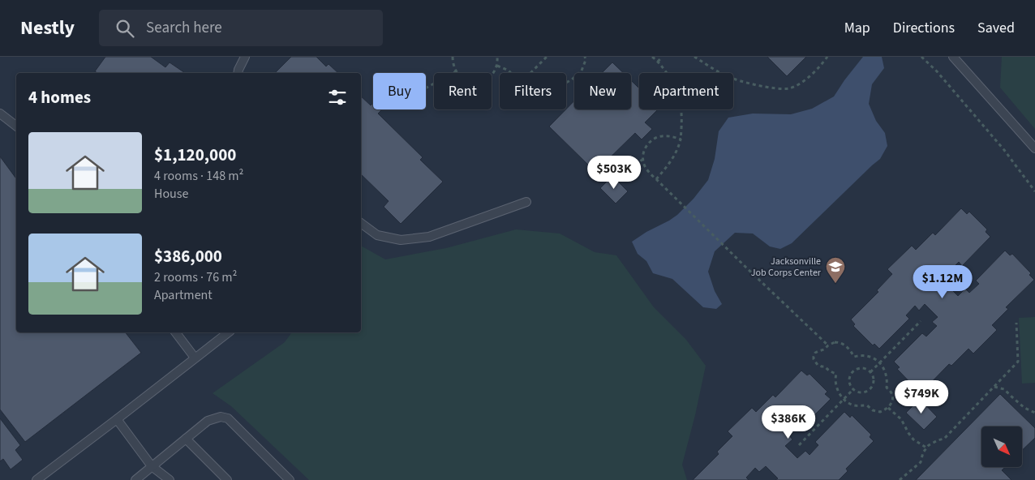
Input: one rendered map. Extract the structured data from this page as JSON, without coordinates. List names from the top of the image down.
{
  "places": {
    "school or university": ["Jacksonville Job Corps Center"]
  },
  "north": "bottom right",
  "page": {
    "header": "Nestly",
    "search": "Search here",
    "nav": ["Map", "Directions", "Saved"],
    "chip": [
      "Buy",
      "Rent",
      "Filters",
      "New",
      "Apartment"
    ],
    "heading": "4 homes",
    "list": [
      {
        "name": "$1,120,000",
        "note": "4 rooms · 148 m² · House"
      },
      {
        "name": "$386,000",
        "note": "2 rooms · 76 m² · Apartment"
      }
    ],
    "price": [
      "$503K",
      "$1.12M",
      "$749K",
      "$386K"
    ]
  }
}
